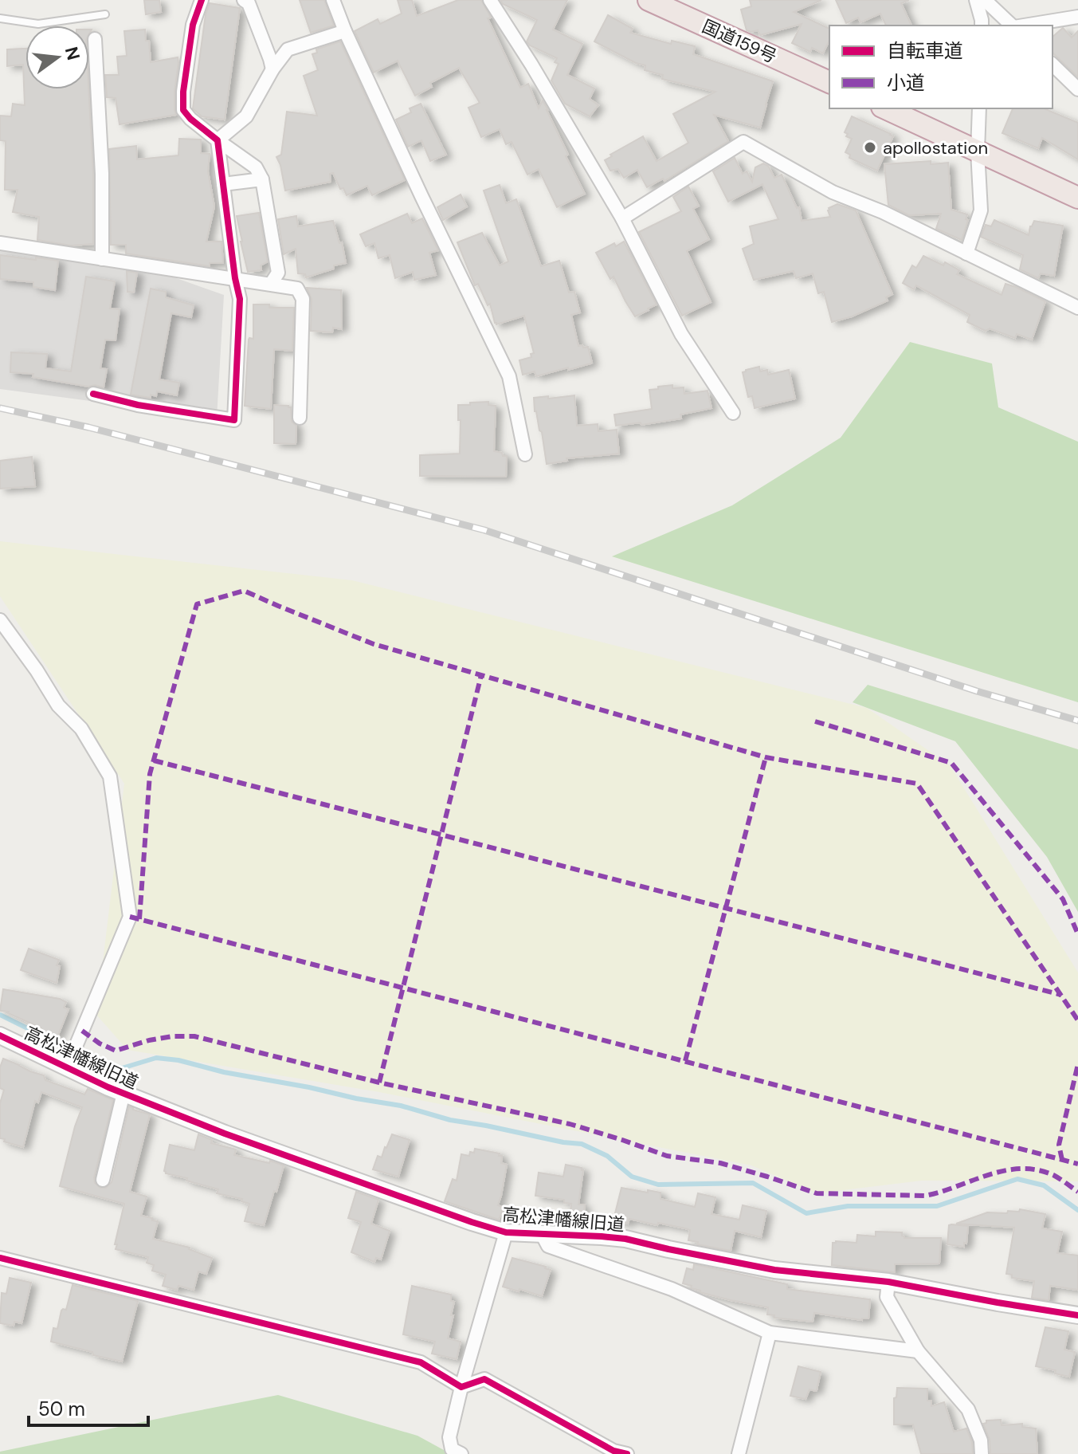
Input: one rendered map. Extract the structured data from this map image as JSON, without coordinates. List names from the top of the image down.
{
  "streets": {
    "highway": ["国道159号"],
    "street": ["高松津幡線旧道"]
  },
  "places": ["apollostation"],
  "legend": ["自転車道", "小道"],
  "scale_bar": "50 m",
  "north": "right"
}
